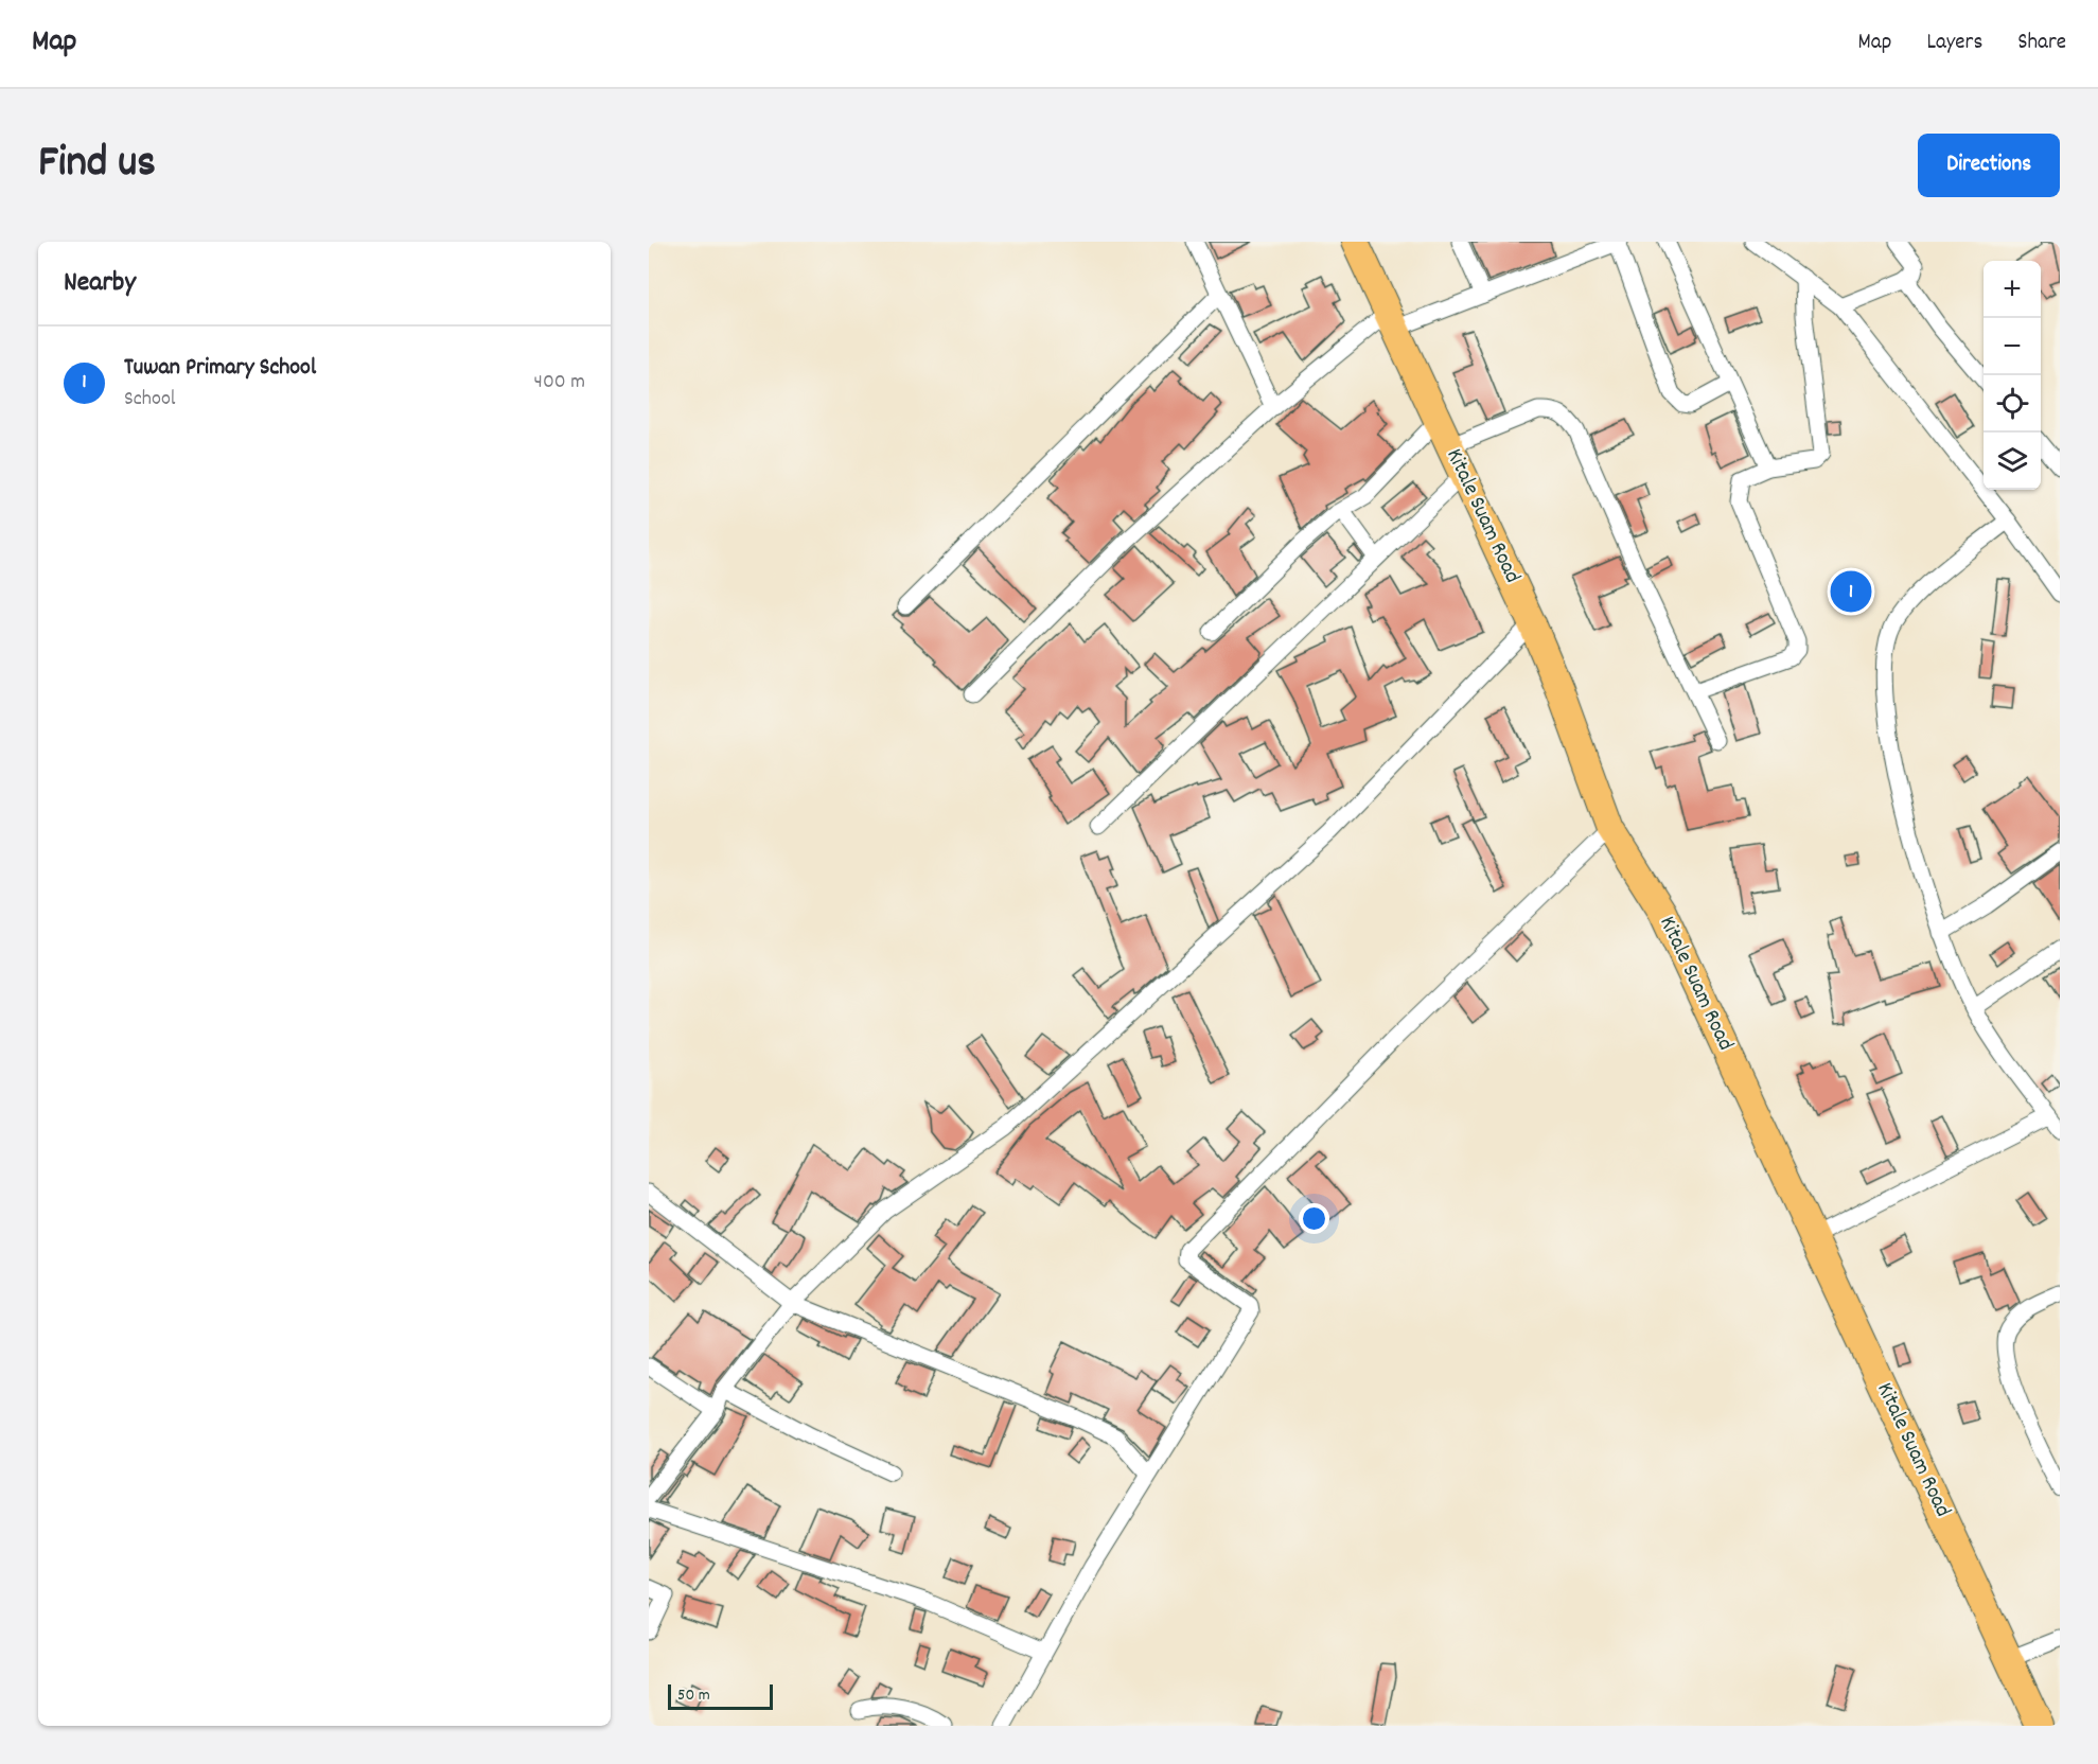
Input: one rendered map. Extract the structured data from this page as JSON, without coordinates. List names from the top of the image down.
{
  "streets": {
    "highway": ["Kitale Suam Road"]
  },
  "scale_bar": "50 m",
  "page": {
    "header": "Map",
    "nav": ["Map", "Layers", "Share"],
    "title": "Find us",
    "buttons": "Directions",
    "heading": "Nearby",
    "map_buttons": ["+", "−"],
    "list": [
      {
        "mark": "1",
        "name": "Tuwan Primary School",
        "note": "School",
        "value": "400 m"
      }
    ],
    "pins": "1",
    "scale": "50 m"
  }
}
